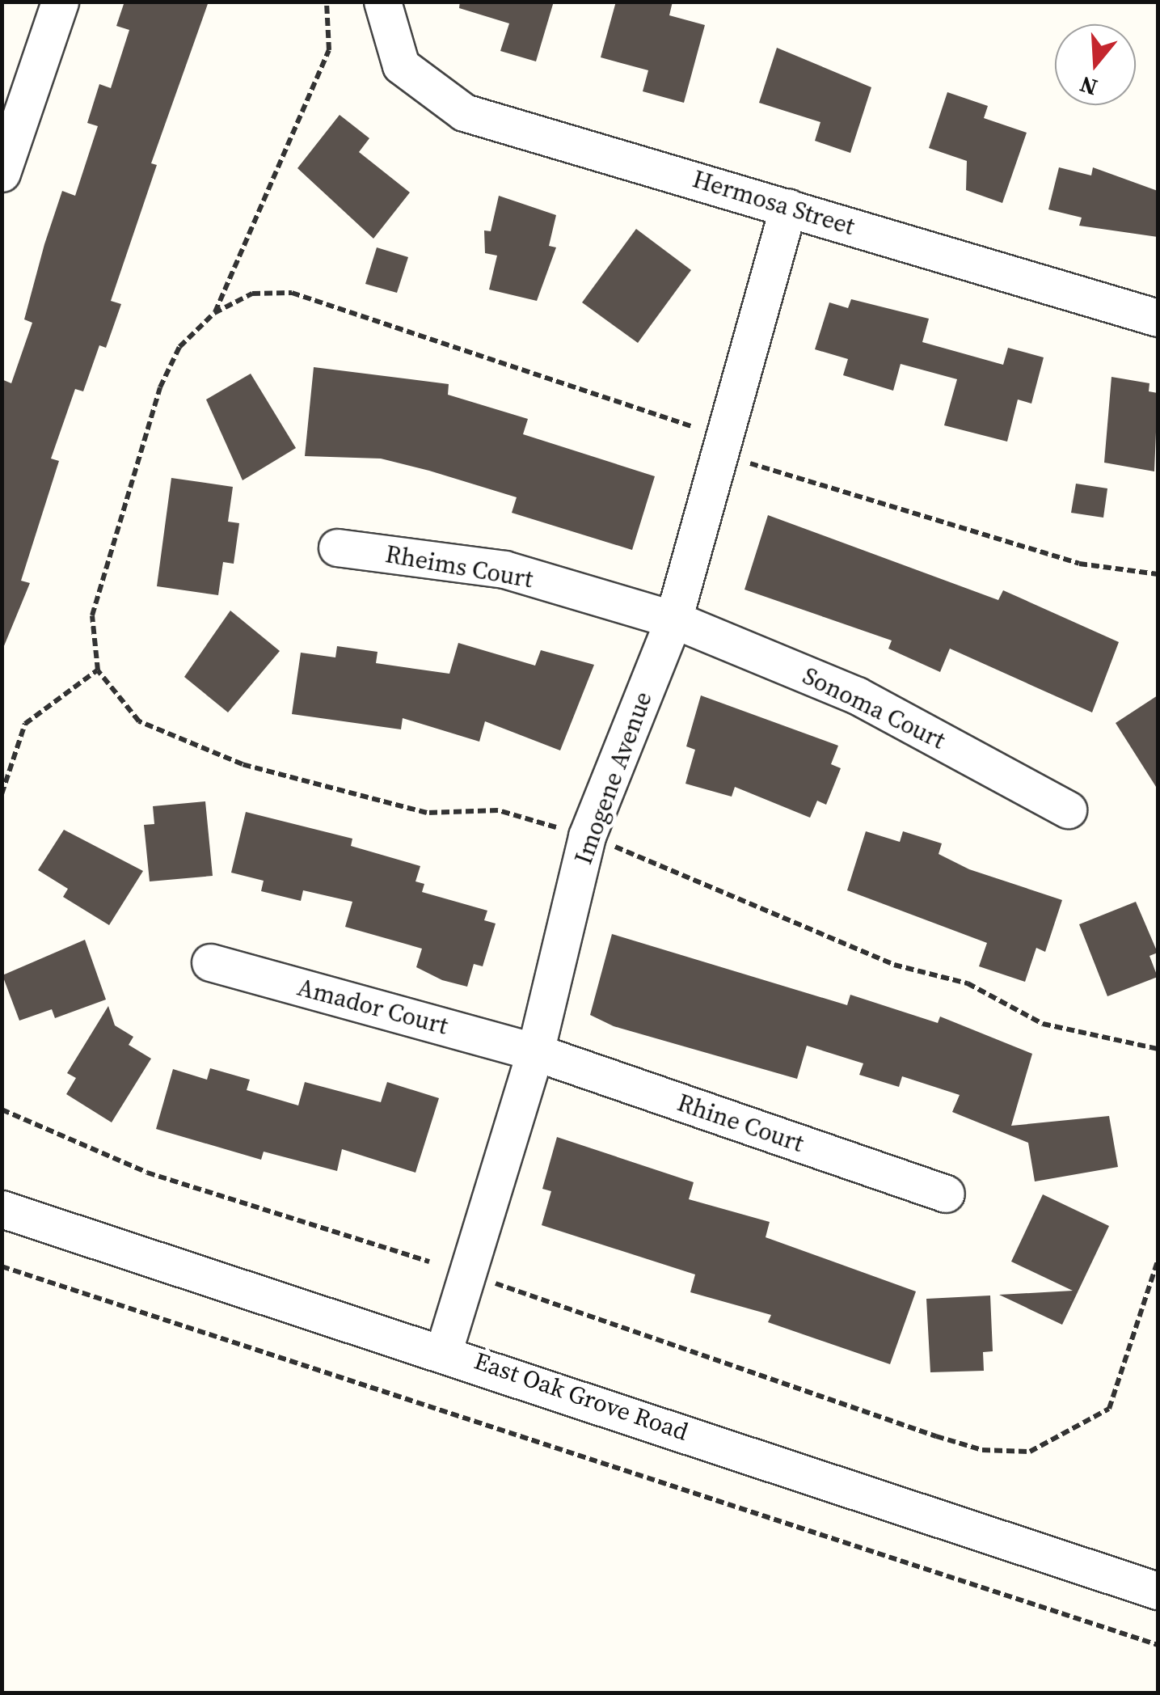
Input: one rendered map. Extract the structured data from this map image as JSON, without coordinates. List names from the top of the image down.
{
  "streets": {
    "street": [
      "Hermosa Street",
      "Rheims Court",
      "Sonoma Court",
      "Imogene Avenue",
      "Amador Court",
      "Rhine Court",
      "East Oak Grove Road"
    ]
  },
  "crossings": [
    ["Hermosa Street", "Imogene Avenue"],
    ["Rheims Court", "Sonoma Court"],
    ["Rheims Court", "Imogene Avenue"],
    ["Sonoma Court", "Imogene Avenue"],
    ["Imogene Avenue", "Amador Court"],
    ["Imogene Avenue", "Rhine Court"],
    ["Imogene Avenue", "East Oak Grove Road"],
    ["Amador Court", "Rhine Court"]
  ],
  "north": "bottom"
}
